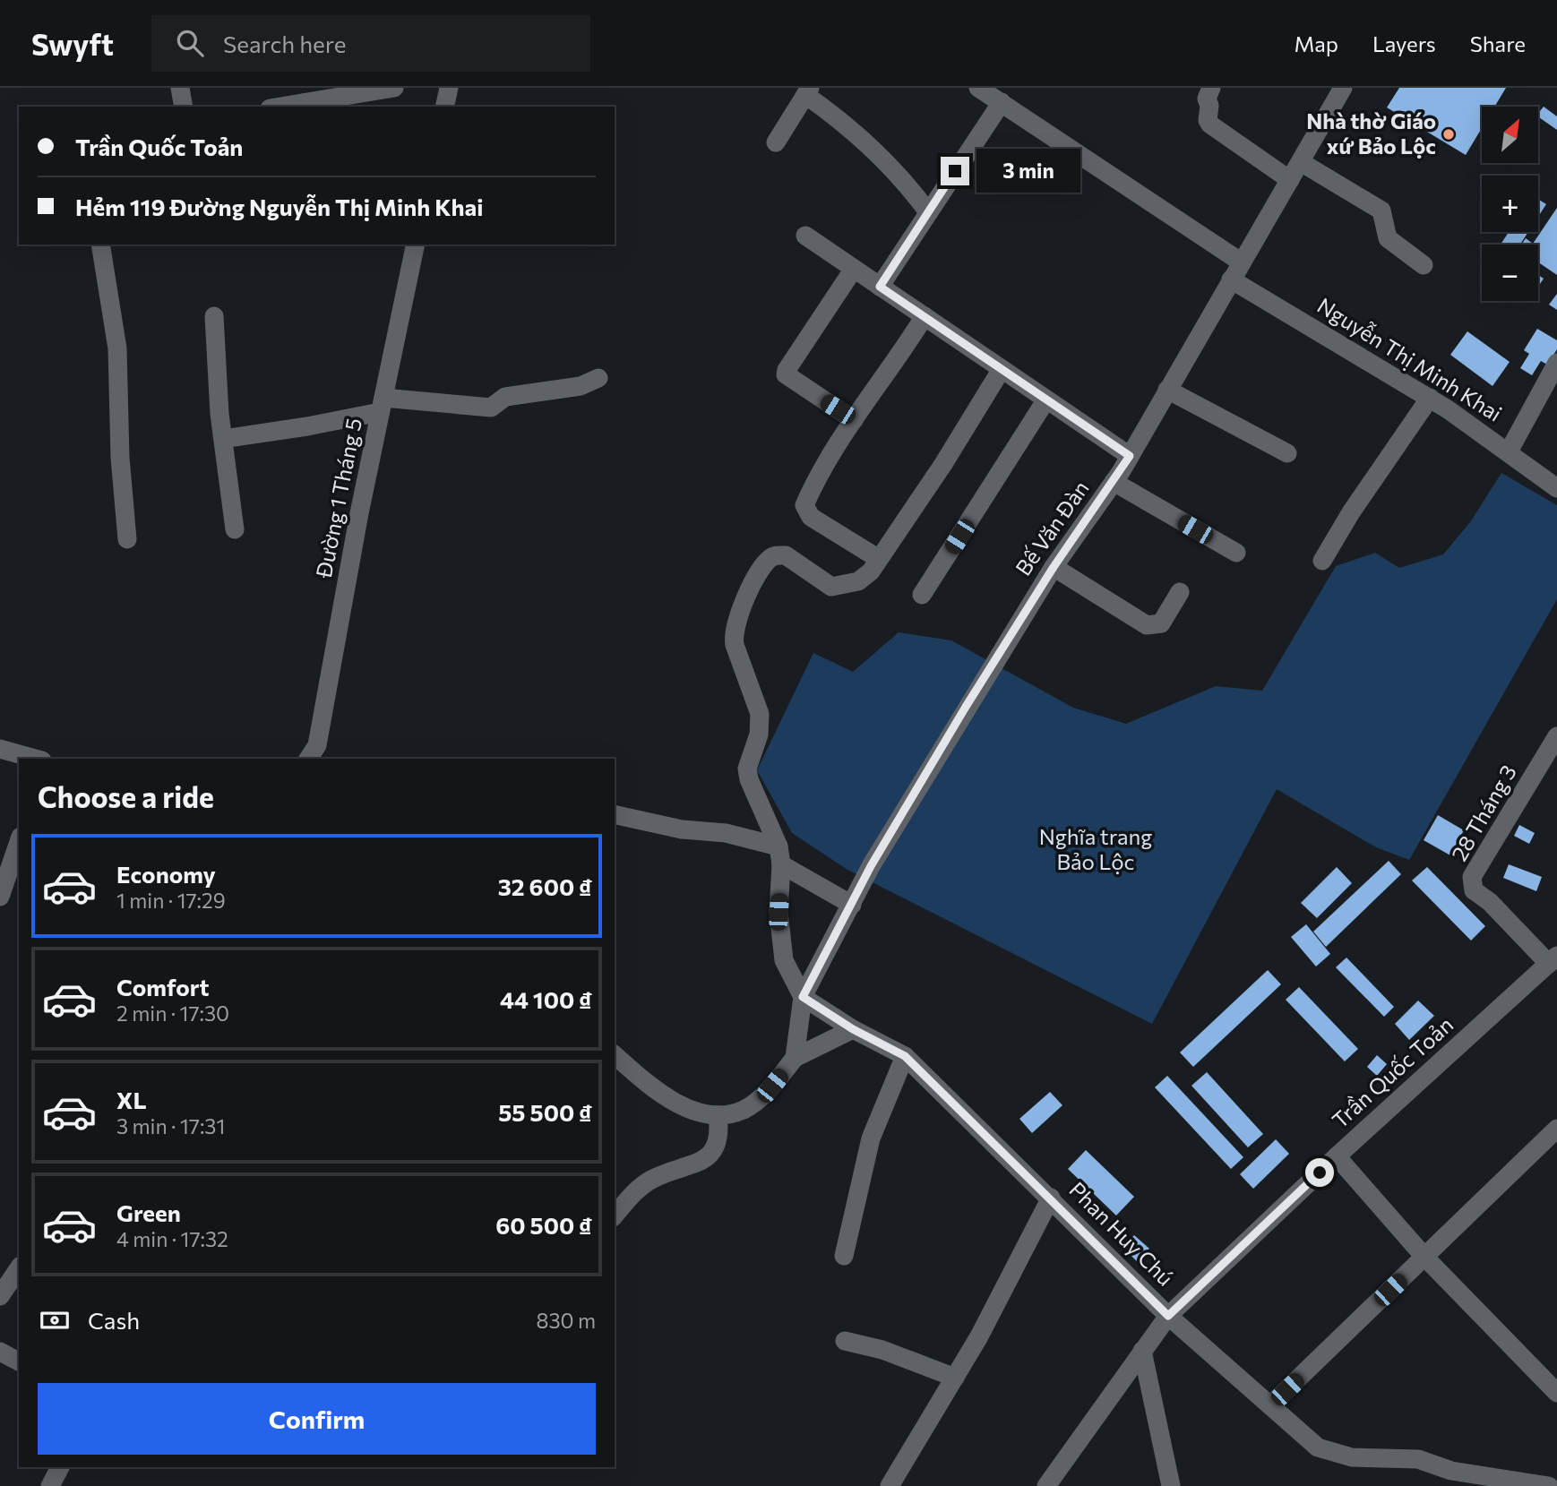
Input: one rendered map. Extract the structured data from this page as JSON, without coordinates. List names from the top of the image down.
{
  "streets": {
    "street": [
      "Nguyễn Thị Minh Khai",
      "Đường 1 Tháng 5",
      "Bế Văn Đàn",
      "28 Tháng 3",
      "Trần Quốc Toản",
      "Phan Huy Chú"
    ]
  },
  "crossings": [
    ["Nguyễn Thị Minh Khai", "Bế Văn Đàn"],
    ["Bế Văn Đàn", "Phan Huy Chú"],
    ["28 Tháng 3", "Trần Quốc Toản"],
    ["Trần Quốc Toản", "Phan Huy Chú"]
  ],
  "parks": ["Nghĩa trang Bảo Lộc"],
  "places": ["Nhà thờ Giáo xứ Bảo Lộc"],
  "north": "top right",
  "page": {
    "header": "Swyft",
    "search": "Search here",
    "nav": ["Map", "Layers", "Share"],
    "map_buttons": ["+", "−"],
    "banner": ["Trần Quốc Toản", "Hẻm 119 Đường Nguyễn Thị Minh Khai"],
    "bubble": "3 min",
    "heading": "Choose a ride",
    "list": [
      {
        "name": "Economy",
        "note": "1 min · 17:29",
        "value": "32 600 ₫"
      },
      {
        "name": "Comfort",
        "note": "2 min · 17:30",
        "value": "44 100 ₫"
      },
      {
        "name": "XL",
        "note": "3 min · 17:31",
        "value": "55 500 ₫"
      },
      {
        "name": "Green",
        "note": "4 min · 17:32",
        "value": "60 500 ₫"
      }
    ],
    "pay": ["Cash", "830 m"],
    "buttons": "Confirm"
  }
}
